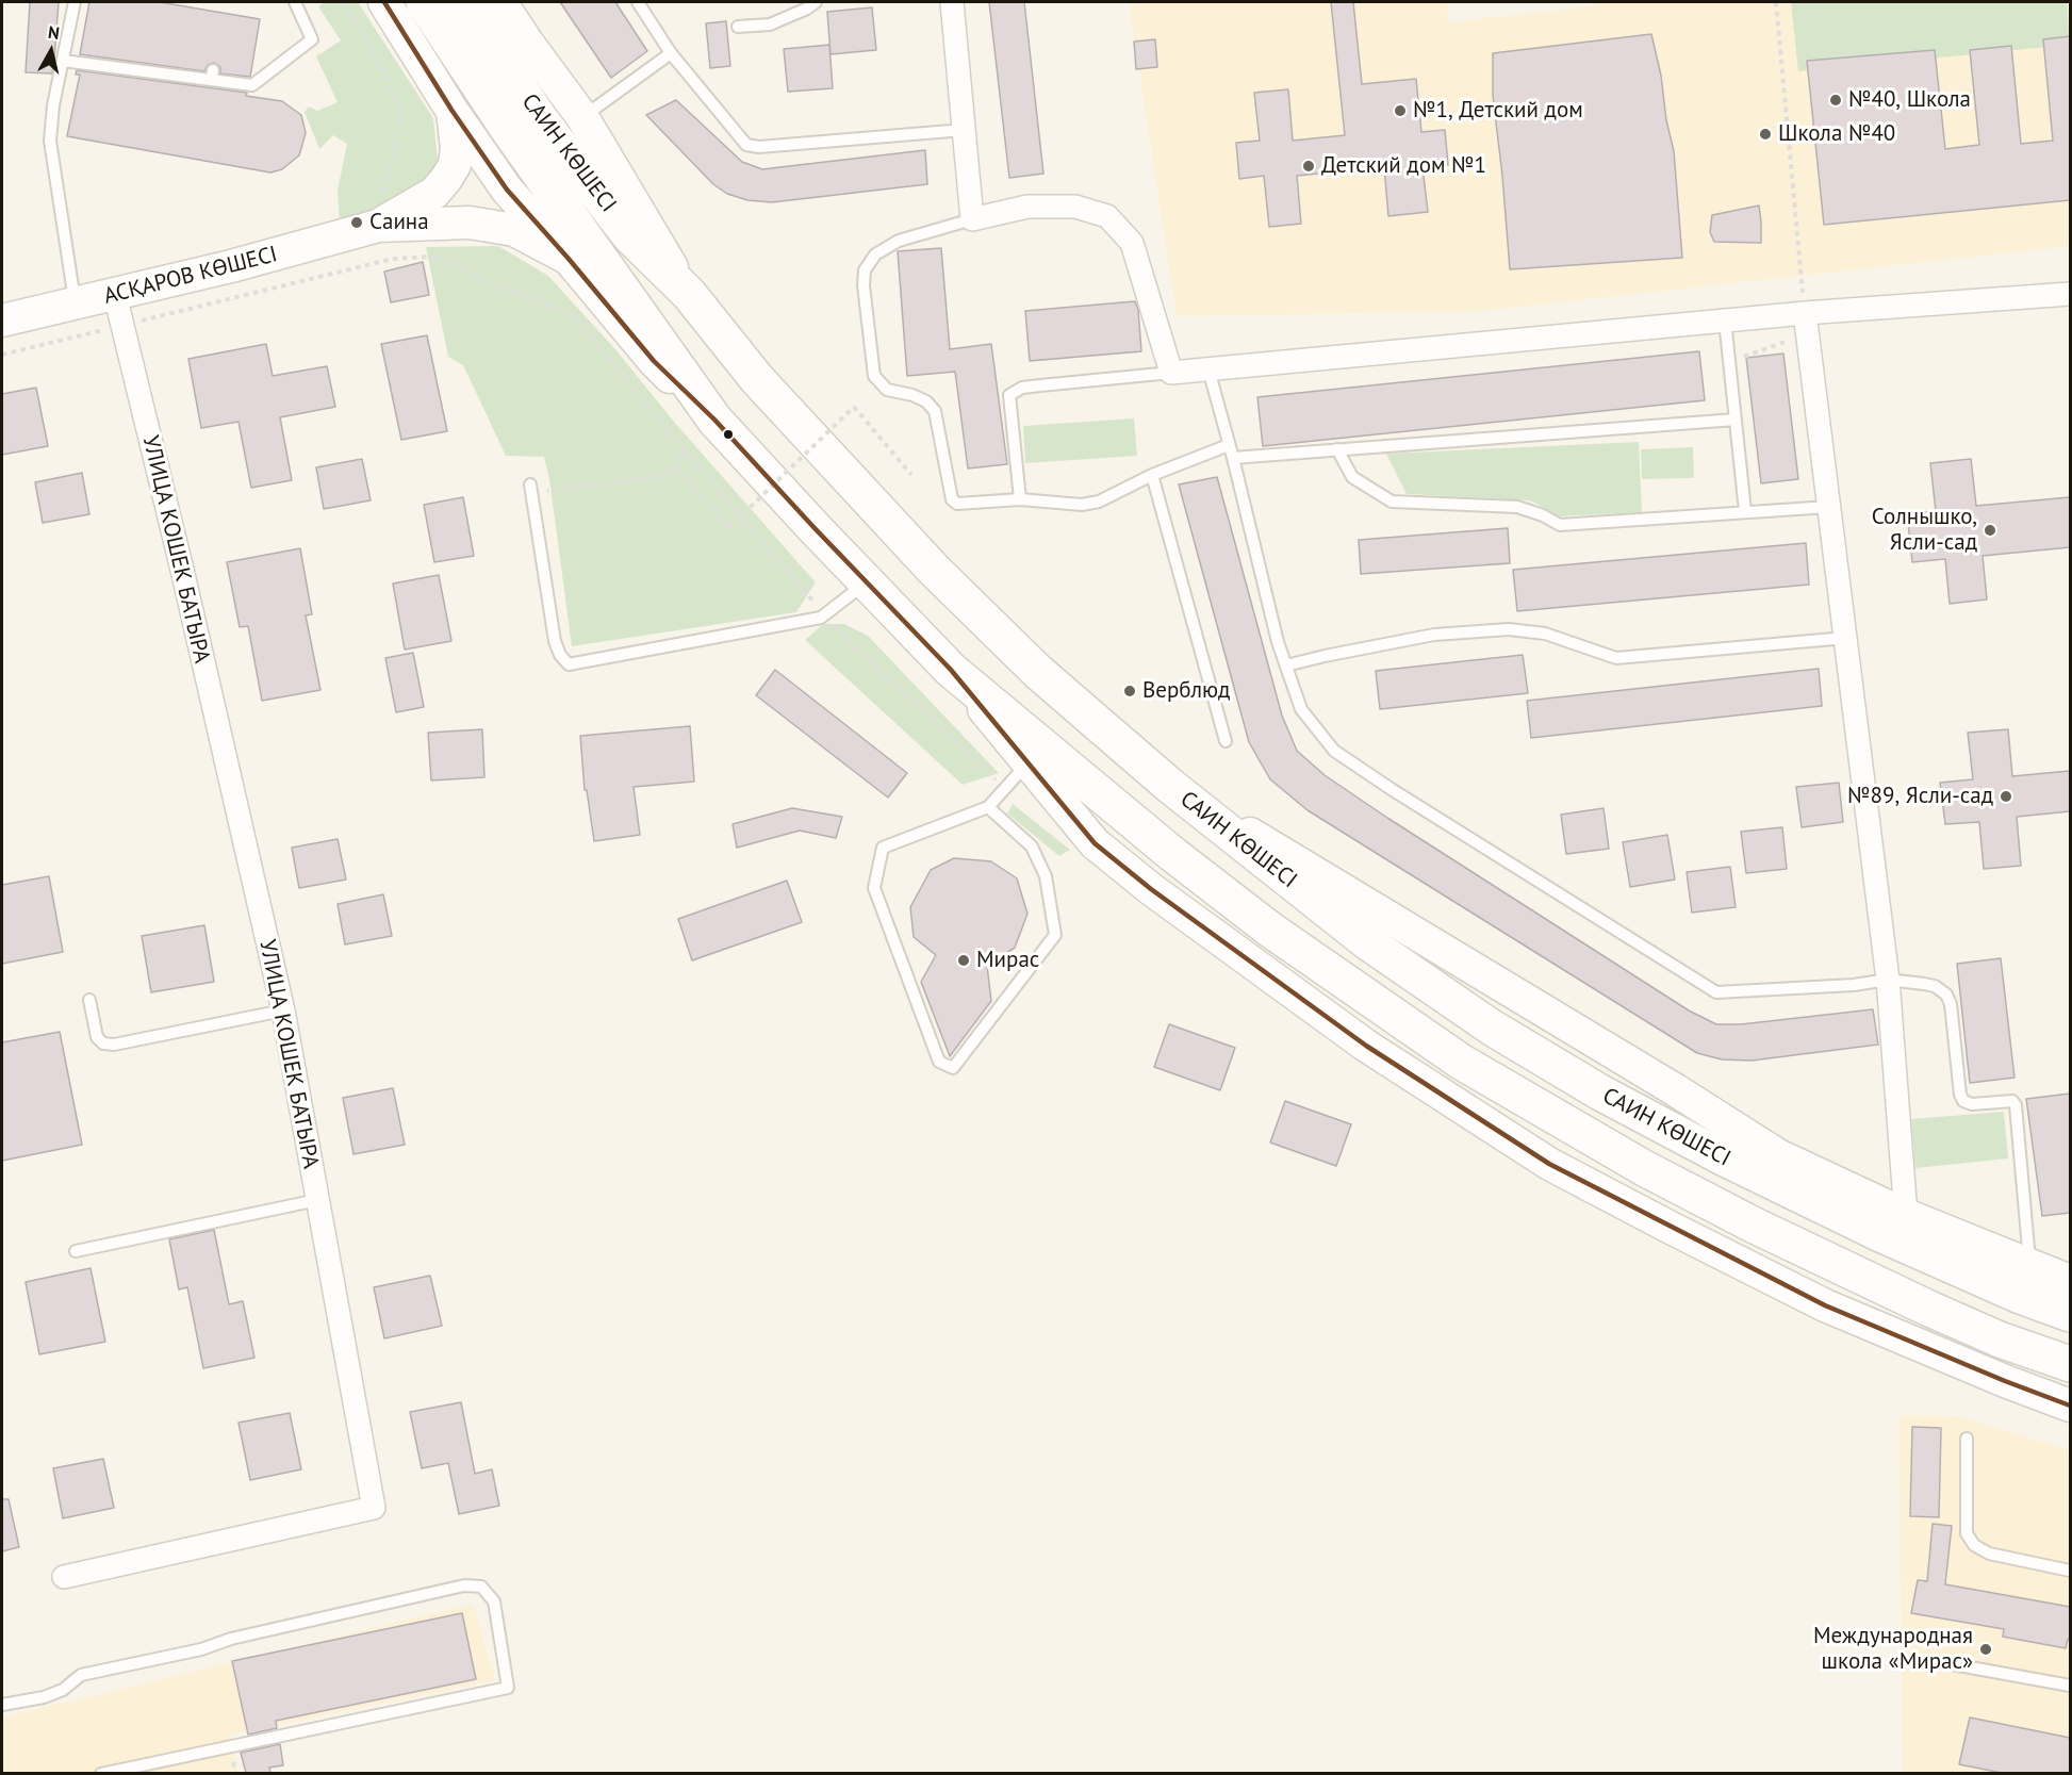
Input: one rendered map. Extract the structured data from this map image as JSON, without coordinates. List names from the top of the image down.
{
  "streets": {
    "main road": ["САИН КӨШЕСІ"],
    "street": ["АСҚАРОВ КӨШЕСІ", "УЛИЦА КОШЕК БАТЫРА"]
  },
  "crossings": [
    ["АСҚАРОВ КӨШЕСІ", "УЛИЦА КОШЕК БАТЫРА"]
  ],
  "places": [
    "№40, Школа",
    "№1, Детский дом",
    "Школа №40",
    "Детский дом №1",
    "Саина",
    "Солнышко, Ясли-сад",
    "Верблюд",
    "№89, Ясли-сад",
    "Мирас",
    "Международная школа «Мирас»"
  ],
  "north": "top"
}
